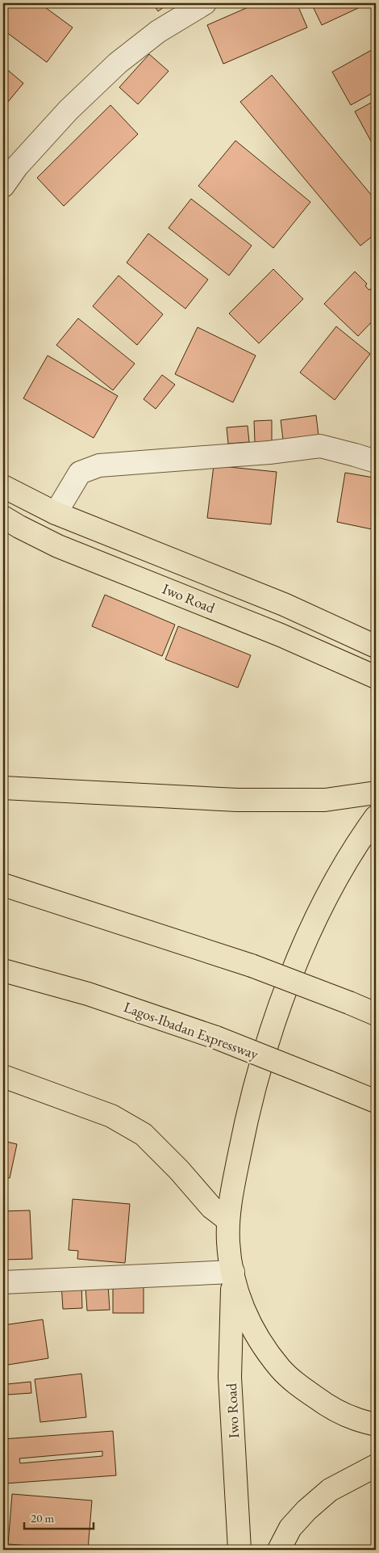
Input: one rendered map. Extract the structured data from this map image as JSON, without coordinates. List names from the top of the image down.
{
  "streets": {
    "main road": ["Iwo Road", "Lagos-Ibadan Expressway"]
  },
  "scale_bar": "20 m"
}
